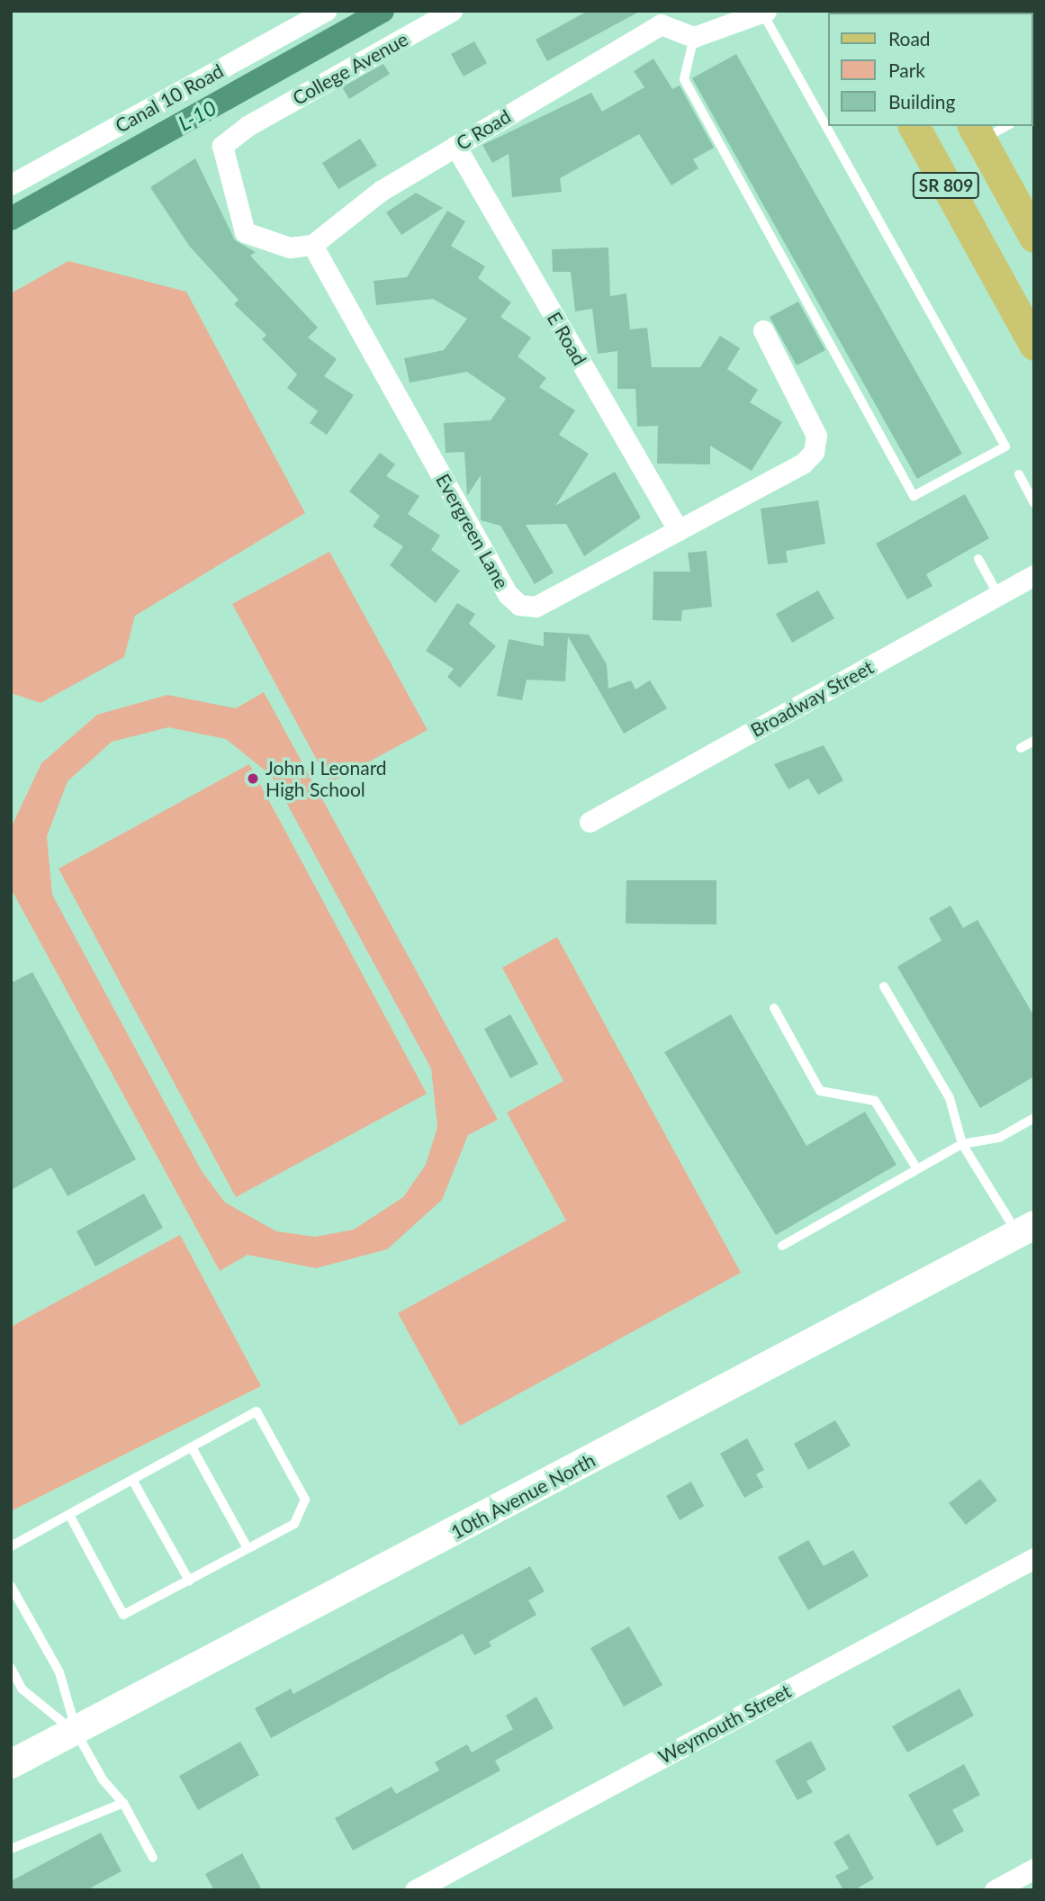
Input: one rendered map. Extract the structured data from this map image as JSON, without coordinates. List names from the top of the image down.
{
  "streets": {
    "main road": ["SR 809"],
    "street": [
      "College Avenue",
      "Canal 10 Road",
      "C Road",
      "E Road",
      "Evergreen Lane",
      "Broadway Street",
      "10th Avenue North",
      "Weymouth Street"
    ]
  },
  "crossings": [
    ["College Avenue", "C Road"],
    ["College Avenue", "Evergreen Lane"],
    ["C Road", "E Road"],
    ["C Road", "Evergreen Lane"],
    ["E Road", "Evergreen Lane"]
  ],
  "water": ["L-10"],
  "places": ["John I Leonard High School"],
  "legend": ["Road", "Park", "Building"]
}
